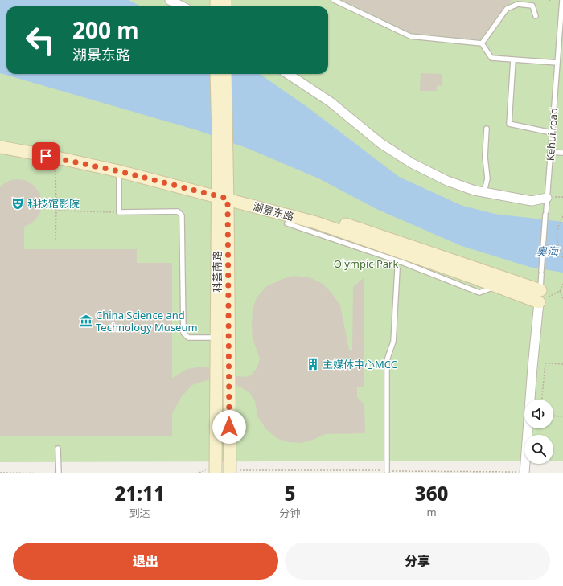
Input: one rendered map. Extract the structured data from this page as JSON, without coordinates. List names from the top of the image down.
{
  "streets": {
    "street": ["Kehui road", "湖景东路", "科荟南路"]
  },
  "crossings": [
    ["Kehui road", "湖景东路"],
    ["湖景东路", "科荟南路"]
  ],
  "water": ["奥海"],
  "parks": ["Olympic Park"],
  "places": {
    "theatre": ["科技馆影院"],
    "museum": ["China Science and Technology Museum"],
    "building": ["主媒体中心MCC"]
  },
  "page": {
    "turn": ["200 m", "湖景东路"],
    "eta": [
      "21:11",
      "到达",
      "5",
      "分钟",
      "360",
      "m"
    ],
    "buttons": ["退出", "分享"]
  }
}
